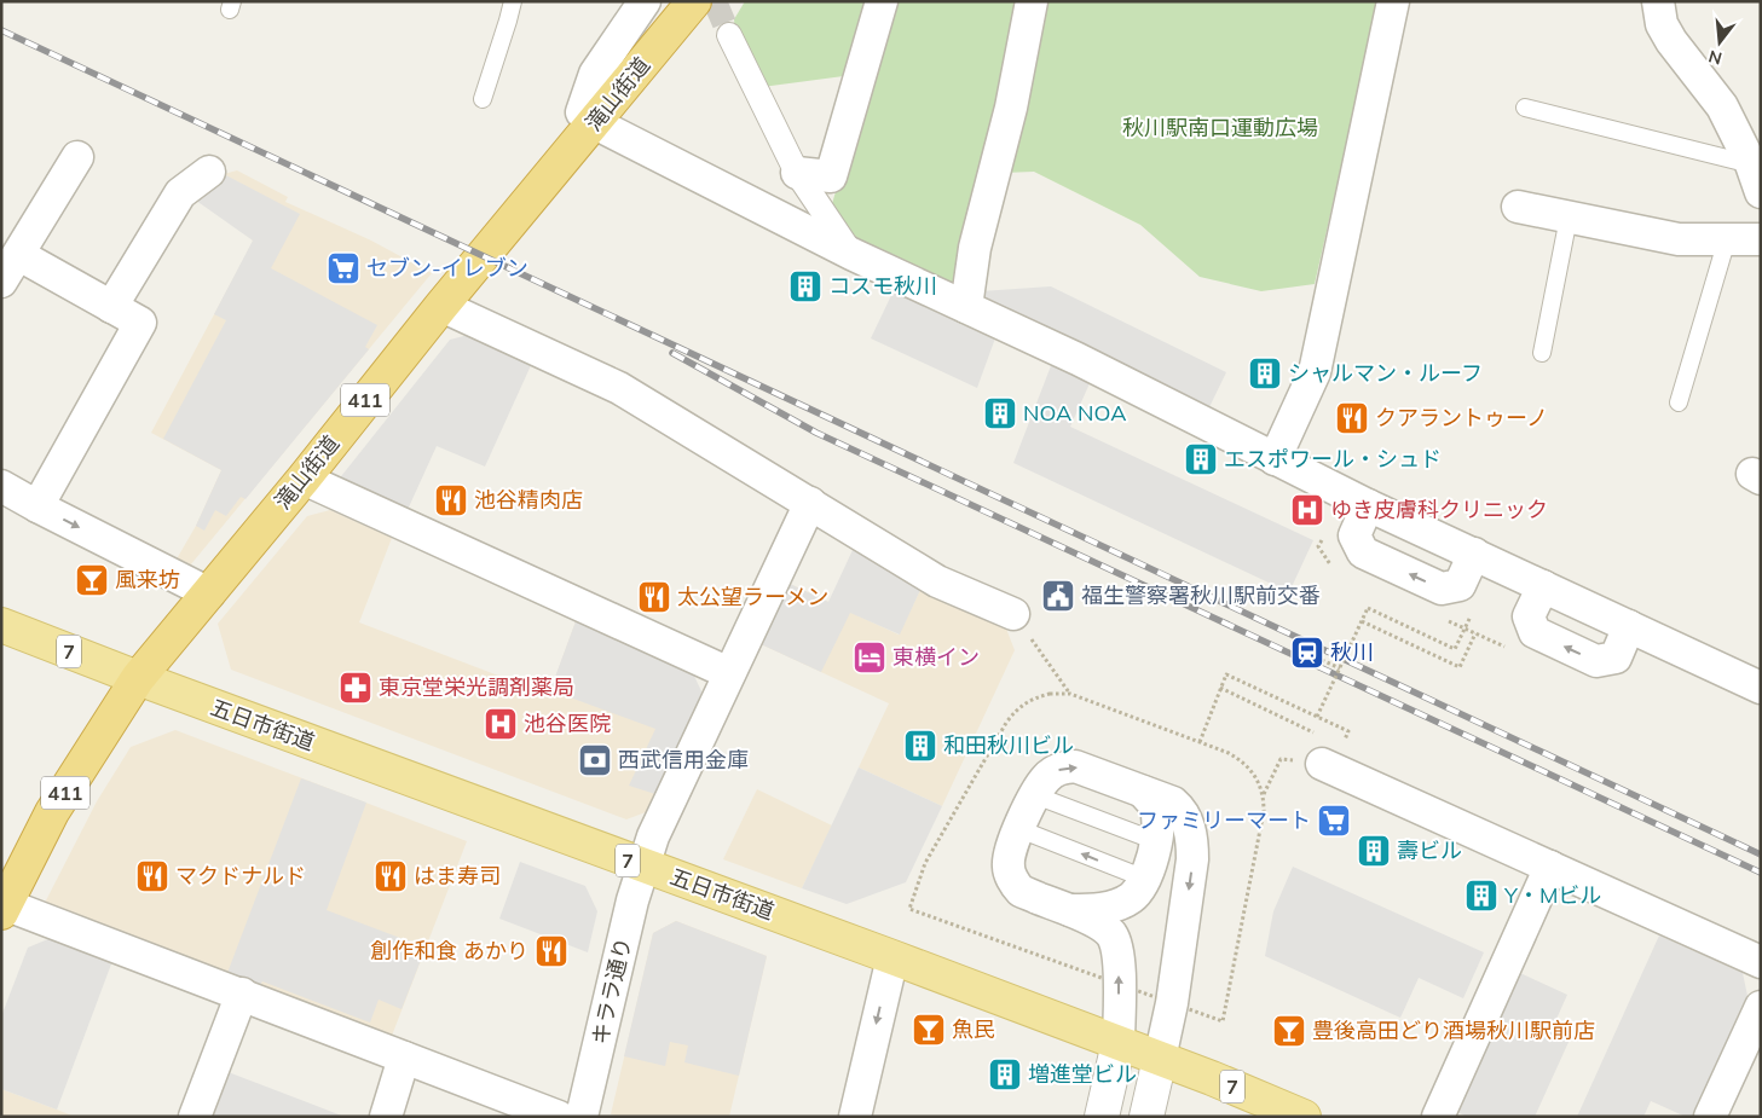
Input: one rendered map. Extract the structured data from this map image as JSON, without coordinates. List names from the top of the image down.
{
  "streets": {
    "highway": ["滝山街道", "411"],
    "main road": ["7", "五日市街道"],
    "street": ["キララ通り"]
  },
  "crossings": [
    ["滝山街道", "五日市街道"],
    ["五日市街道", "キララ通り"]
  ],
  "parks": ["秋川駅南口運動広場"],
  "places": {
    "supermarket": ["セブン-イレブン", "ファミリーマート"],
    "building": [
      "コスモ秋川",
      "シャルマン・ルーフ",
      "NOA NOA",
      "エスポワール・シュド",
      "和田秋川ビル",
      "壽ビル",
      "Y・Mビル",
      "増進堂ビル"
    ],
    "restaurant": [
      "クアラントゥーノ",
      "池谷精肉店",
      "太公望ラーメン",
      "マクドナルド",
      "はま寿司",
      "創作和食 あかり"
    ],
    "hospital": ["ゆき皮膚科クリニック", "池谷医院"],
    "bar": ["風来坊", "魚民", "豊後高田どり酒場秋川駅前店"],
    "public building": ["福生警察署秋川駅前交番"],
    "station": ["秋川"],
    "hotel": ["東横イン"],
    "pharmacy": ["東京堂栄光調剤薬局"],
    "bank": ["西武信用金庫"]
  },
  "north": "bottom"
}
